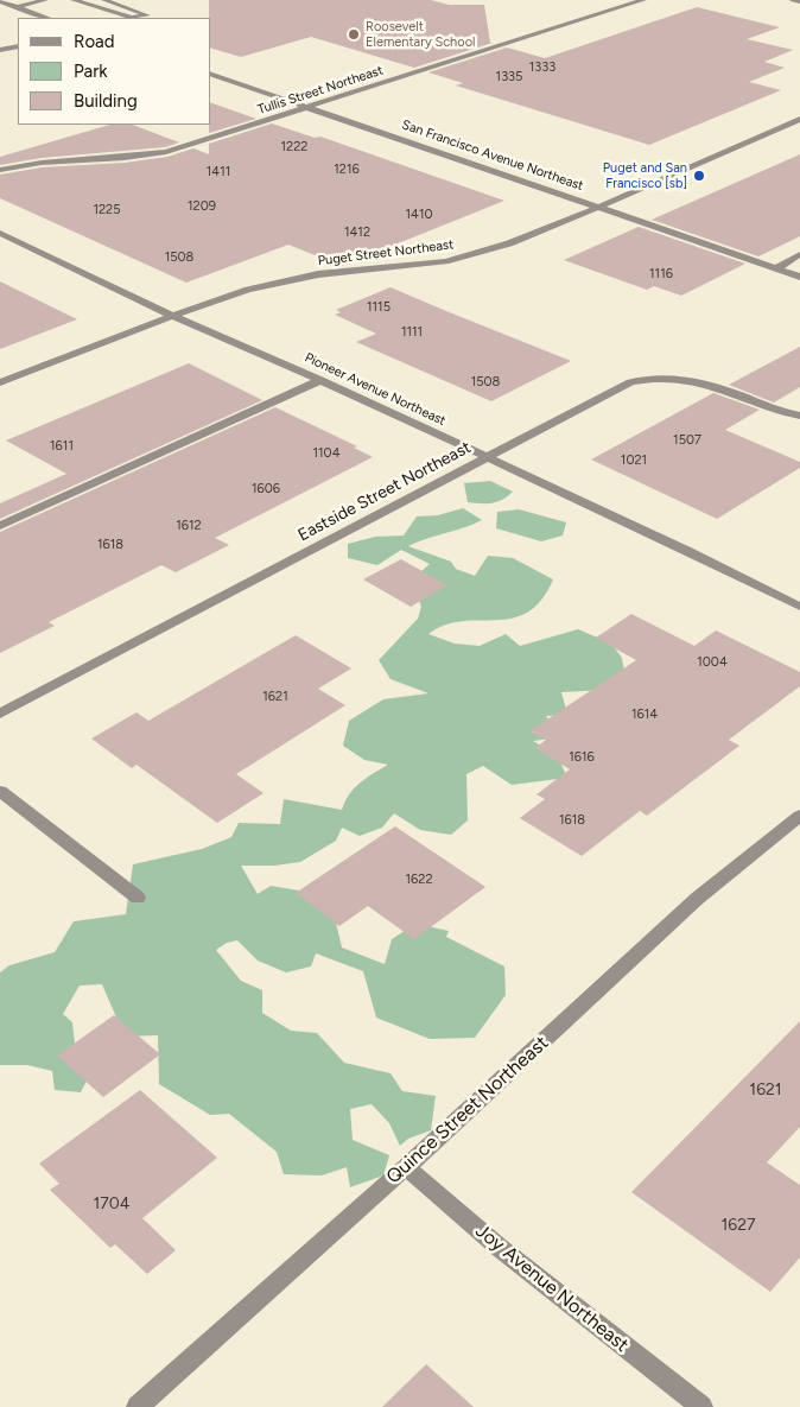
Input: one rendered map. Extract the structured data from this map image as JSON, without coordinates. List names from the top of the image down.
{
  "streets": {
    "street": [
      "Tullis Street Northeast",
      "San Francisco Avenue Northeast",
      "Puget Street Northeast",
      "Pioneer Avenue Northeast",
      "Eastside Street Northeast",
      "Quince Street Northeast",
      "Joy Avenue Northeast"
    ]
  },
  "crossings": [
    ["Tullis Street Northeast", "San Francisco Avenue Northeast"],
    ["San Francisco Avenue Northeast", "Puget Street Northeast"],
    ["Puget Street Northeast", "Pioneer Avenue Northeast"],
    ["Pioneer Avenue Northeast", "Eastside Street Northeast"],
    ["Quince Street Northeast", "Joy Avenue Northeast"]
  ],
  "places": ["Roosevelt Elementary School", "Puget and San Francisco [sb]"],
  "house_numbers": [
    "1333",
    "1335",
    "1222",
    "1216",
    "1411",
    "1209",
    "1225",
    "1410",
    "1412",
    "1508",
    "1116",
    "1115",
    "1111",
    "1508",
    "1507",
    "1611",
    "1104",
    "1021",
    "1606",
    "1612",
    "1618",
    "1004",
    "1621",
    "1614",
    "1616",
    "1618",
    "1622",
    "1621",
    "1704",
    "1627"
  ],
  "legend": ["Road", "Park", "Building"]
}
